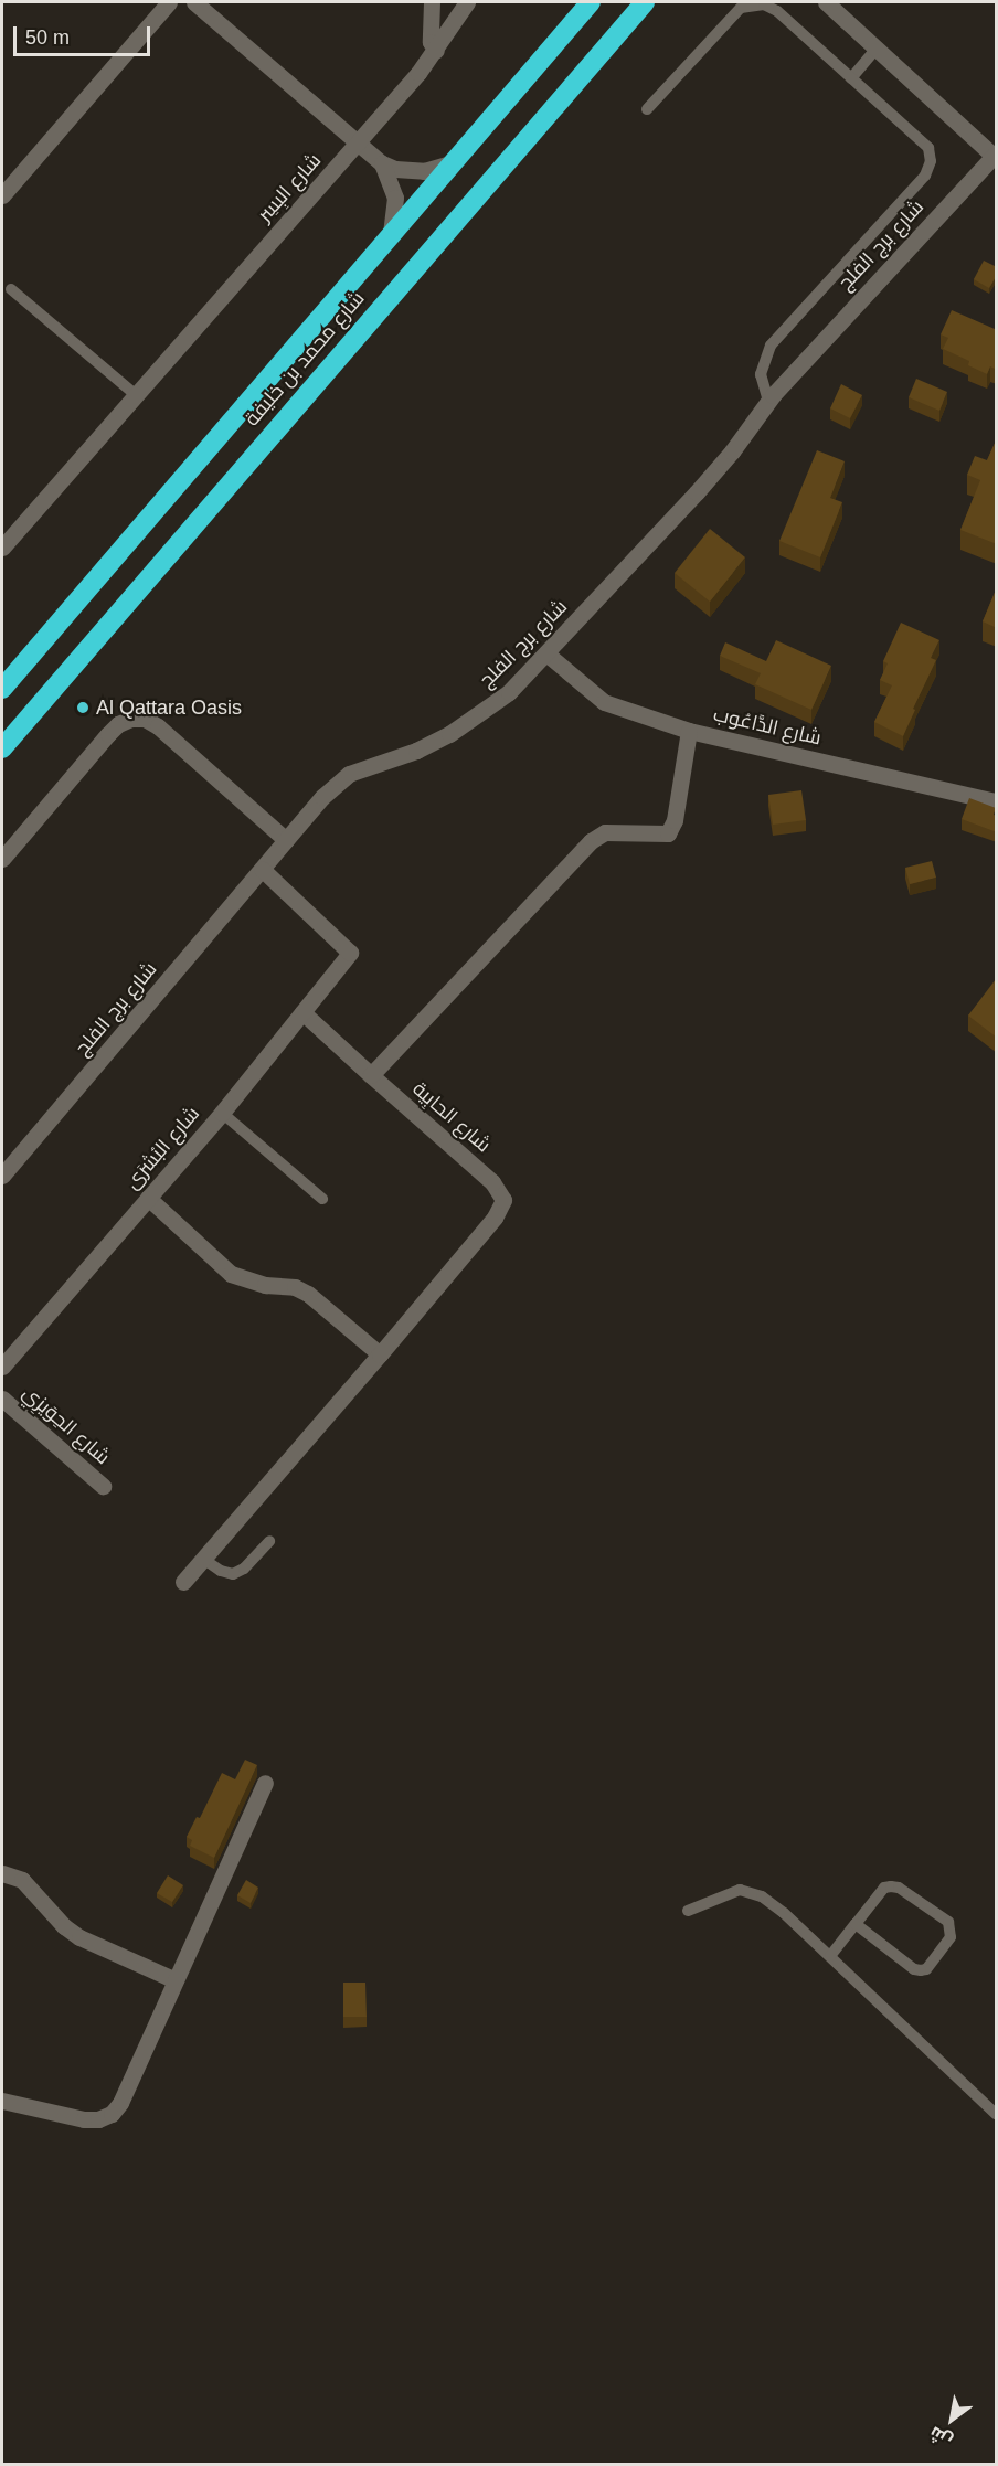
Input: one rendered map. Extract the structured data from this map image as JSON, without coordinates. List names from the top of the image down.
{
  "streets": {
    "highway": ["شارع محمد بن خليفة"],
    "street": [
      "شارع البِسِر",
      "شارع برج الفلج",
      "شارع الدَّاعُوب",
      "شارع الحابِية",
      "شارع البُشرَى",
      "شارع الحِوَيزِي"
    ]
  },
  "crossings": [
    ["شارع برج الفلج", "شارع الدَّاعُوب"],
    ["شارع برج الفلج", "شارع البُشرَى"]
  ],
  "places": ["Al Qattara Oasis"],
  "scale_bar": "50 m",
  "north": "bottom left"
}
